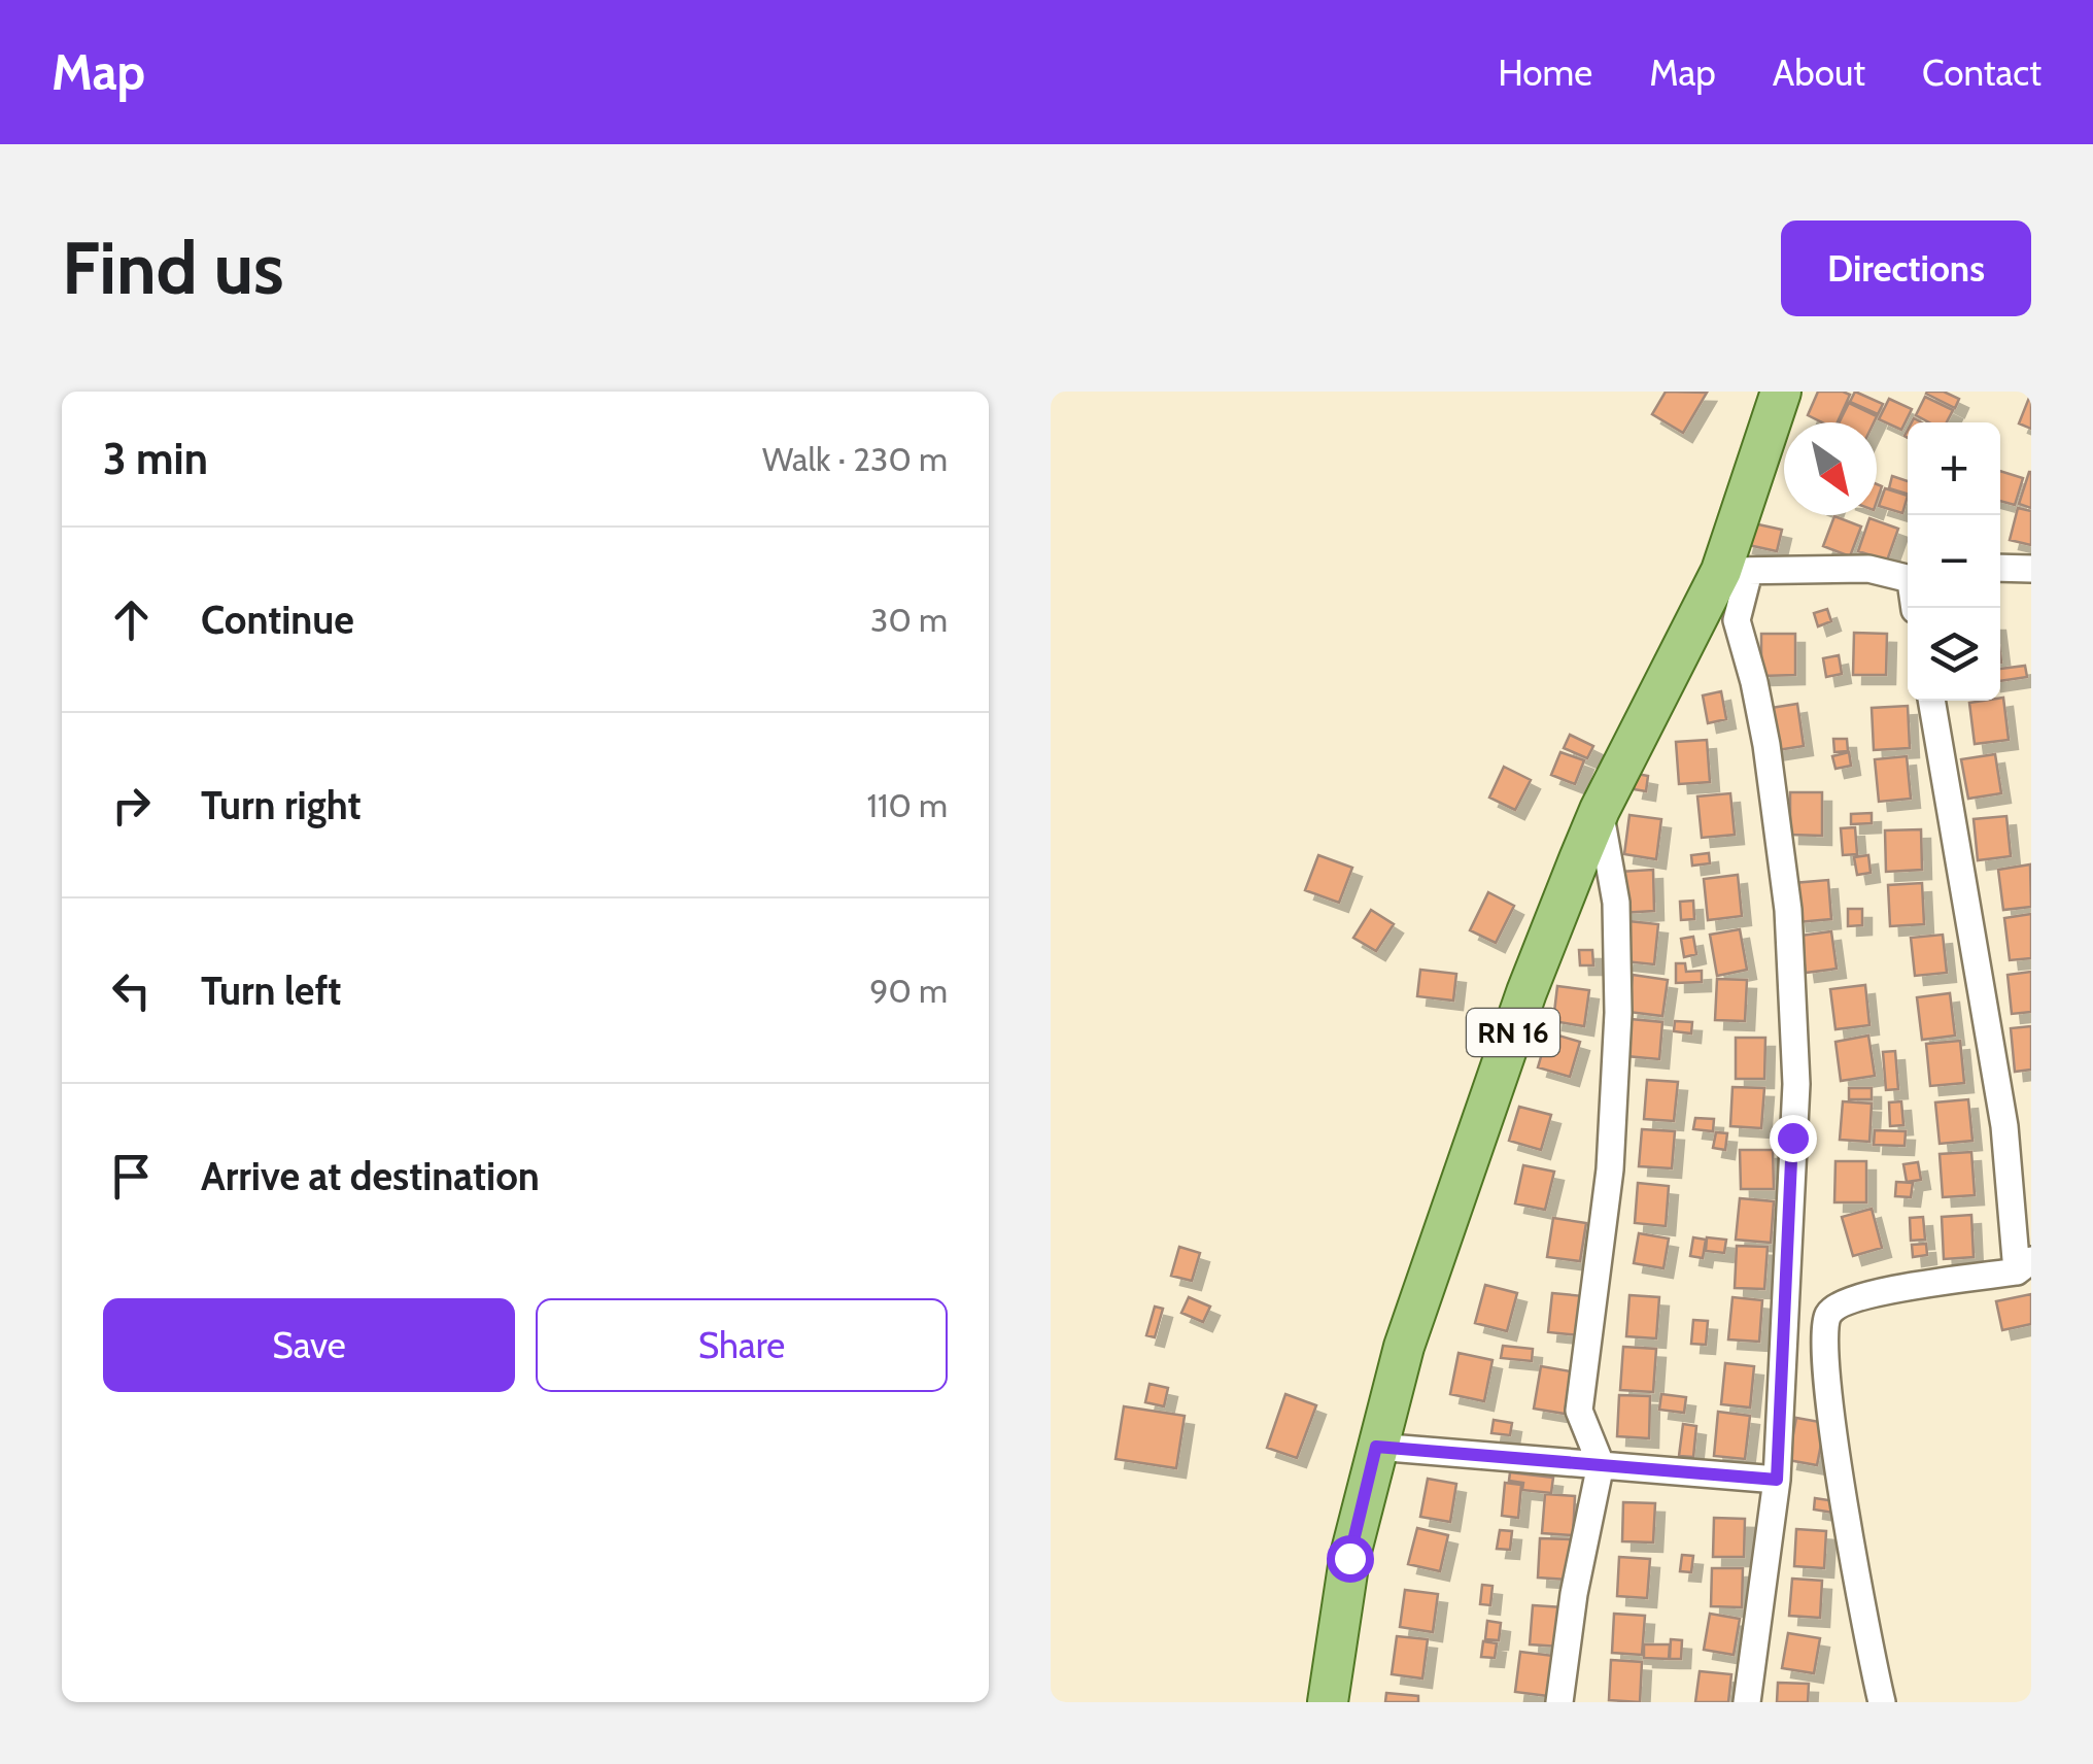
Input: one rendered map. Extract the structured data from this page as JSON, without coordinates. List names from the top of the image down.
{
  "streets": {
    "main road": ["RN 16"]
  },
  "north": "bottom right",
  "page": {
    "header": "Map",
    "nav": [
      "Home",
      "Map",
      "About",
      "Contact"
    ],
    "buttons": [
      "Directions",
      ["Save", "Share"]
    ],
    "title": "Find us",
    "heading": ["3 min", "Walk · 230 m"],
    "map_buttons": ["+", "−"],
    "list": [
      ["Continue", "30 m"],
      ["Turn right", "110 m"],
      ["Turn left", "90 m"],
      "Arrive at destination"
    ]
  }
}
